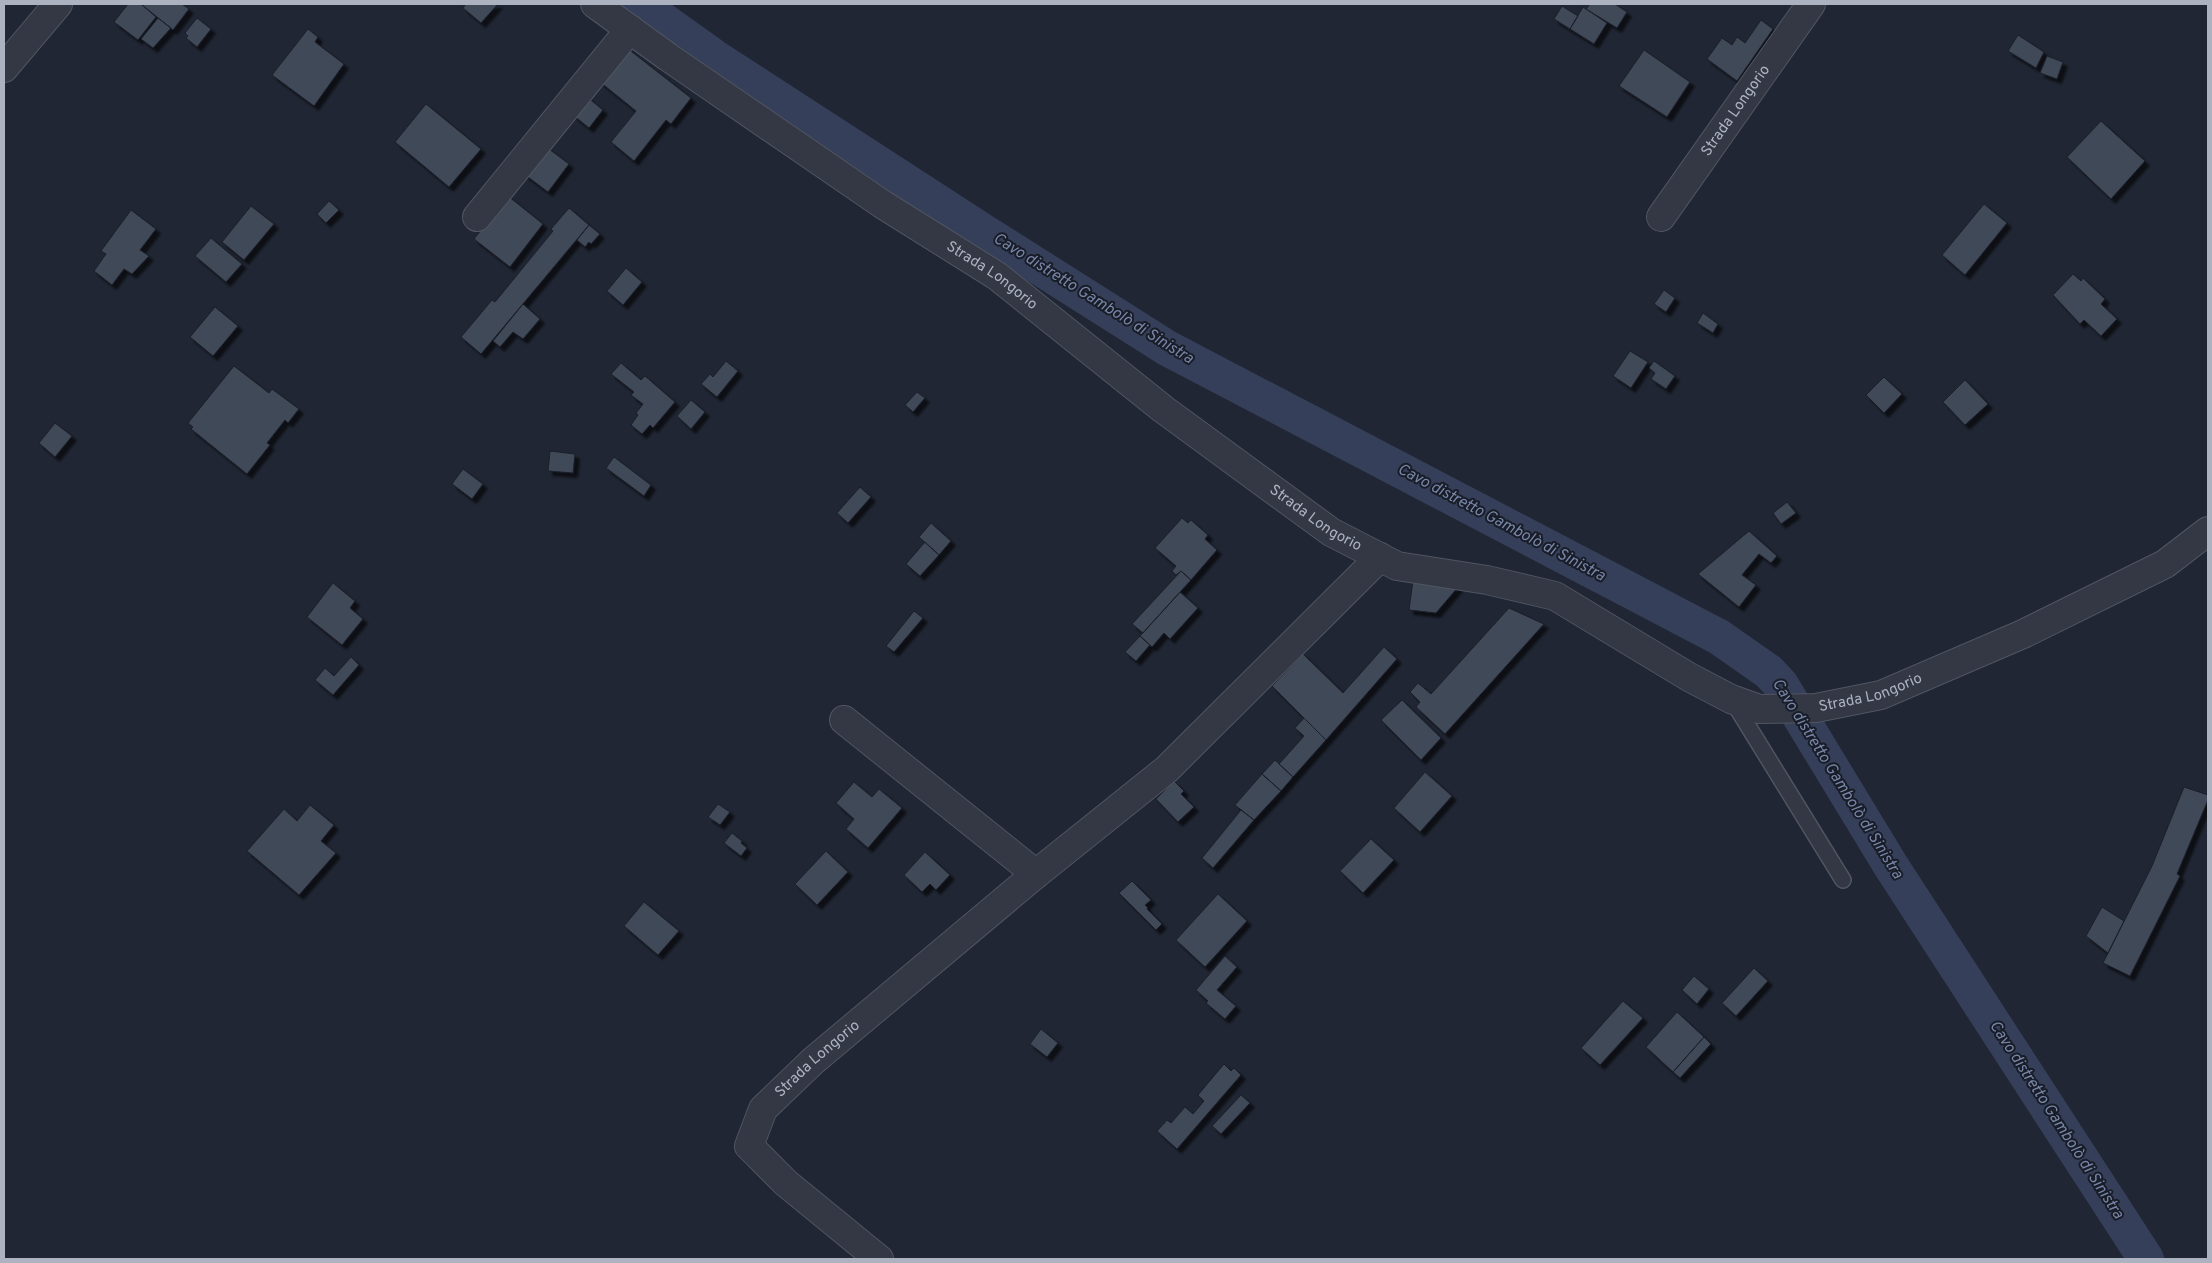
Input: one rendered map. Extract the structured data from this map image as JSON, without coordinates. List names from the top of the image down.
{
  "streets": {
    "street": ["Strada Longorio"]
  },
  "water": ["Cavo distretto Gambolò di Sinistra"]
}
